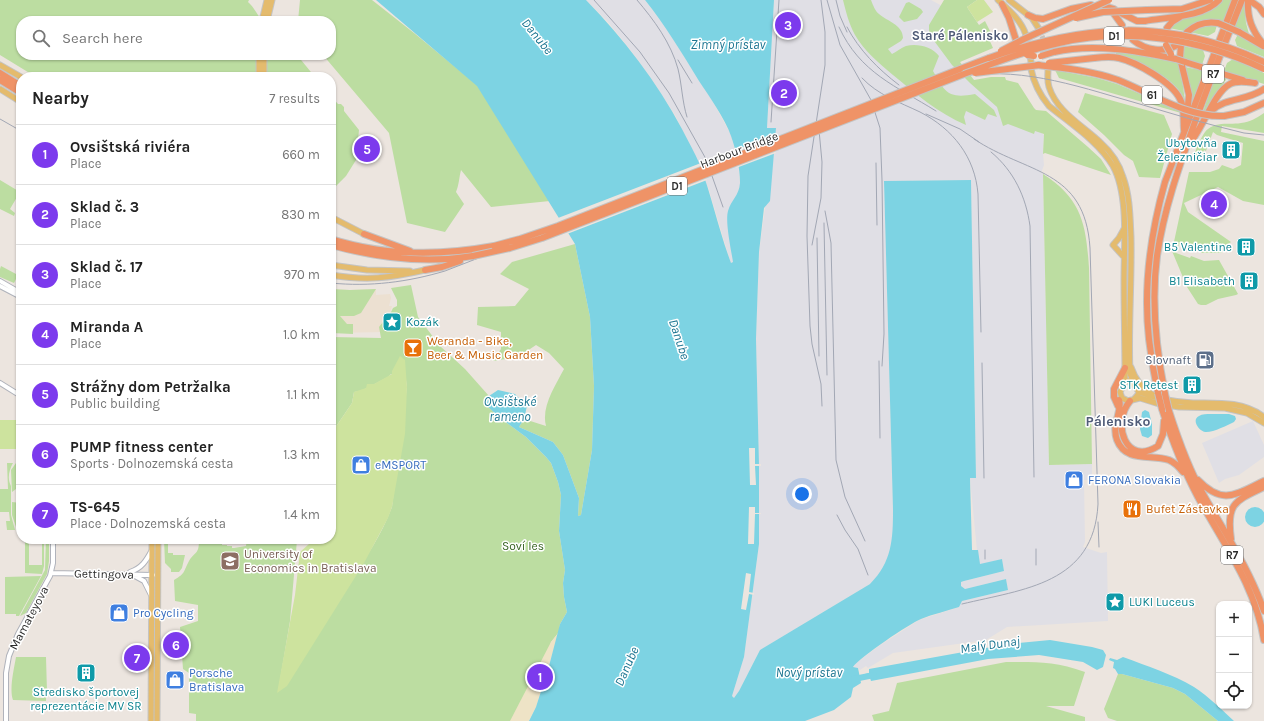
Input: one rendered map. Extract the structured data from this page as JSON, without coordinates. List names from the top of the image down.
{
  "streets": {
    "highway": [
      "D1",
      "R7",
      "61",
      "Harbour Bridge"
    ],
    "street": ["Gettingova", "Mamateyova"]
  },
  "crossings": [
    ["D1", "Harbour Bridge"],
    ["Gettingova", "Mamateyova"]
  ],
  "districts": ["Staré Pálenisko", "Pálenisko"],
  "water": [
    "Danube",
    "Zimný prístav",
    "Ovsištské rameno",
    "Malý Dunaj",
    "Nový prístav"
  ],
  "parks": ["Soví les"],
  "places": {
    "building": [
      "Ubytovňa Železničiar",
      "B5 Valentine",
      "B1 Elisabeth",
      "STK Retest",
      "Stredisko športovej reprezentácie MV SR"
    ],
    "place": ["Kozák", "LUKI Luceus"],
    "bar": ["Weranda - Bike, Beer & Music Garden"],
    "fuel station": ["Slovnaft"],
    "shop": [
      "eMSPORT",
      "FERONA Slovakia",
      "Pro Cycling",
      "Porsche Bratislava"
    ],
    "restaurant": ["Bufet Zástavka"],
    "school or university": ["University of Economics in Bratislava"]
  },
  "page": {
    "pins": [
      "3",
      "2",
      "5",
      "4",
      "6",
      "7",
      "1"
    ],
    "search": "Search here",
    "heading": ["Nearby", "7 results"],
    "list": [
      {
        "mark": "1",
        "name": "Ovsištská riviéra",
        "note": "Place",
        "value": "660 m"
      },
      {
        "mark": "2",
        "name": "Sklad č. 3",
        "note": "Place",
        "value": "830 m"
      },
      {
        "mark": "3",
        "name": "Sklad č. 17",
        "note": "Place",
        "value": "970 m"
      },
      {
        "mark": "4",
        "name": "Miranda A",
        "note": "Place",
        "value": "1.0 km"
      },
      {
        "mark": "5",
        "name": "Strážny dom Petržalka",
        "note": "Public building",
        "value": "1.1 km"
      },
      {
        "mark": "6",
        "name": "PUMP fitness center",
        "note": "Sports · Dolnozemská cesta",
        "value": "1.3 km"
      },
      {
        "mark": "7",
        "name": "TS-645",
        "note": "Place · Dolnozemská cesta",
        "value": "1.4 km"
      }
    ],
    "map_buttons": ["+", "−"]
  }
}
